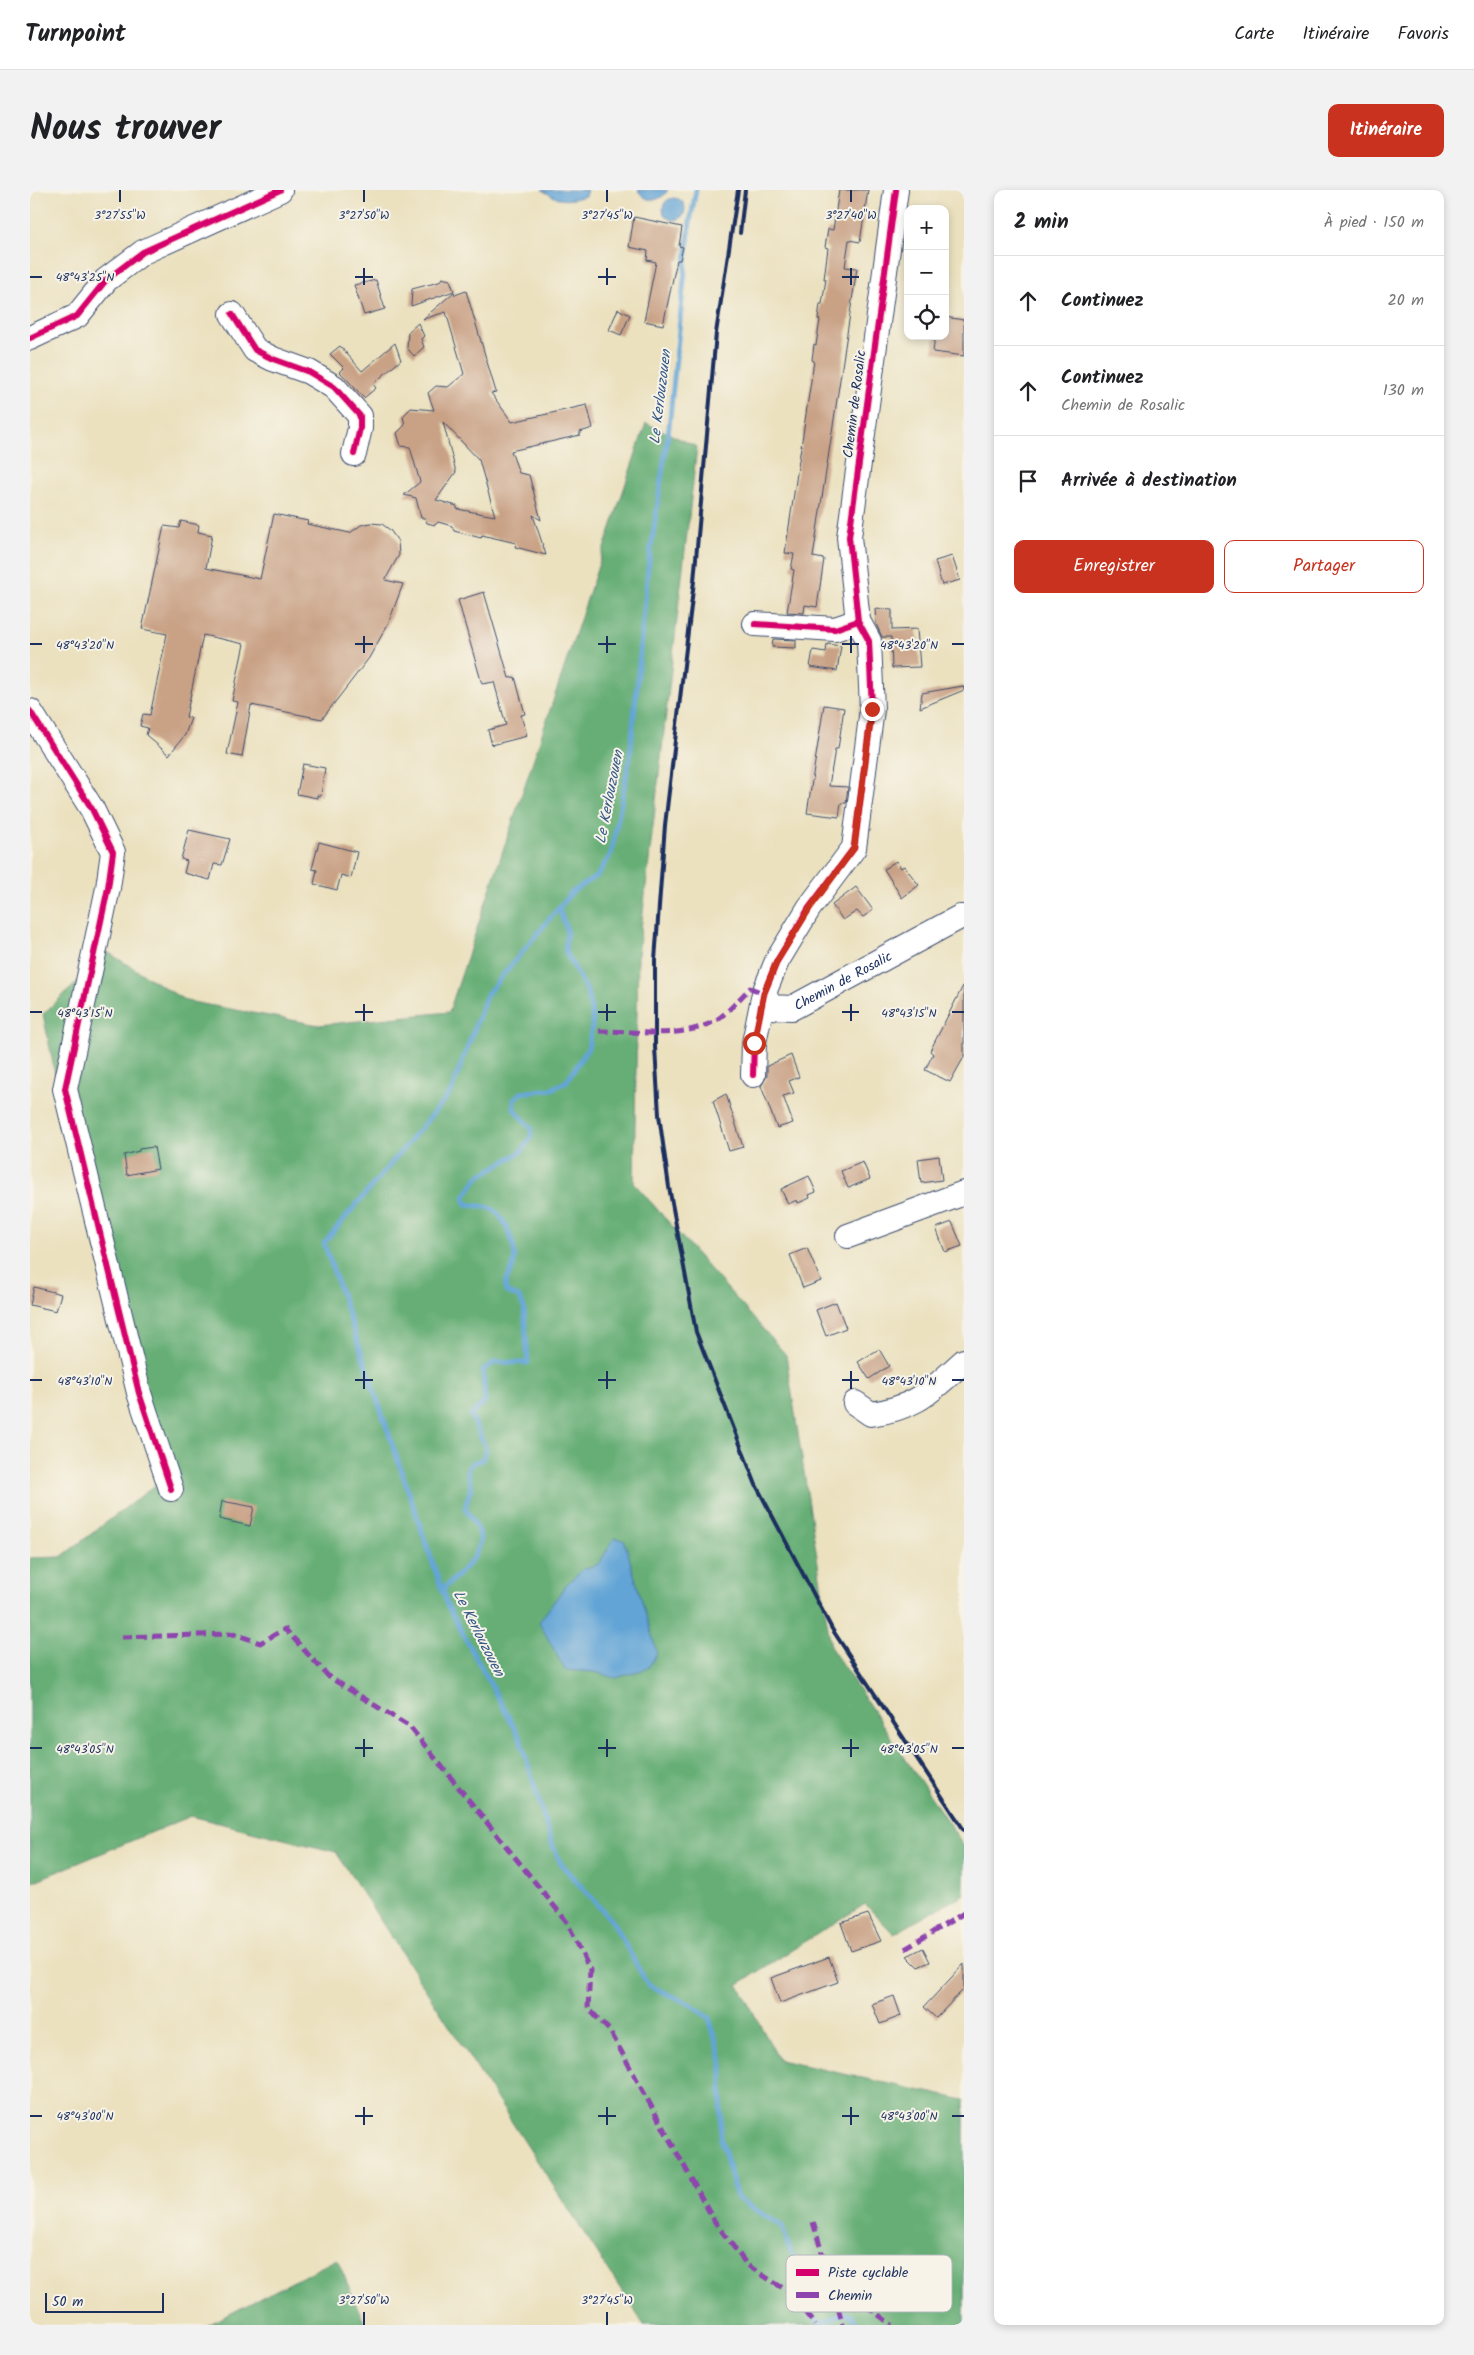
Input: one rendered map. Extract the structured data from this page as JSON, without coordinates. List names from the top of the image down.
{
  "streets": {
    "street": ["Chemin de Rosalic"]
  },
  "water": ["Le Kerlouzouen"],
  "legend": ["Piste cyclable", "Chemin"],
  "scale_bar": "50 m",
  "page": {
    "header": "Turnpoint",
    "nav": ["Carte", "Itinéraire", "Favoris"],
    "title": "Nous trouver",
    "buttons": [
      "Itinéraire",
      ["Enregistrer", "Partager"]
    ],
    "heading": ["2 min", "À pied · 150 m"],
    "map_buttons": ["+", "−"],
    "list": [
      ["Continuez", "20 m"],
      ["Continuez", "Chemin de Rosalic", "130 m"],
      "Arrivée à destination"
    ],
    "scale": "50 m"
  },
  "coordinates": [
    "3°27'55\"W",
    "3°27'50\"W",
    "3°27'45\"W",
    "3°27'40\"W",
    "48°43'25\"N",
    "48°43'20\"N",
    "48°43'15\"N",
    "48°43'10\"N",
    "48°43'05\"N",
    "48°43'00\"N"
  ]
}
